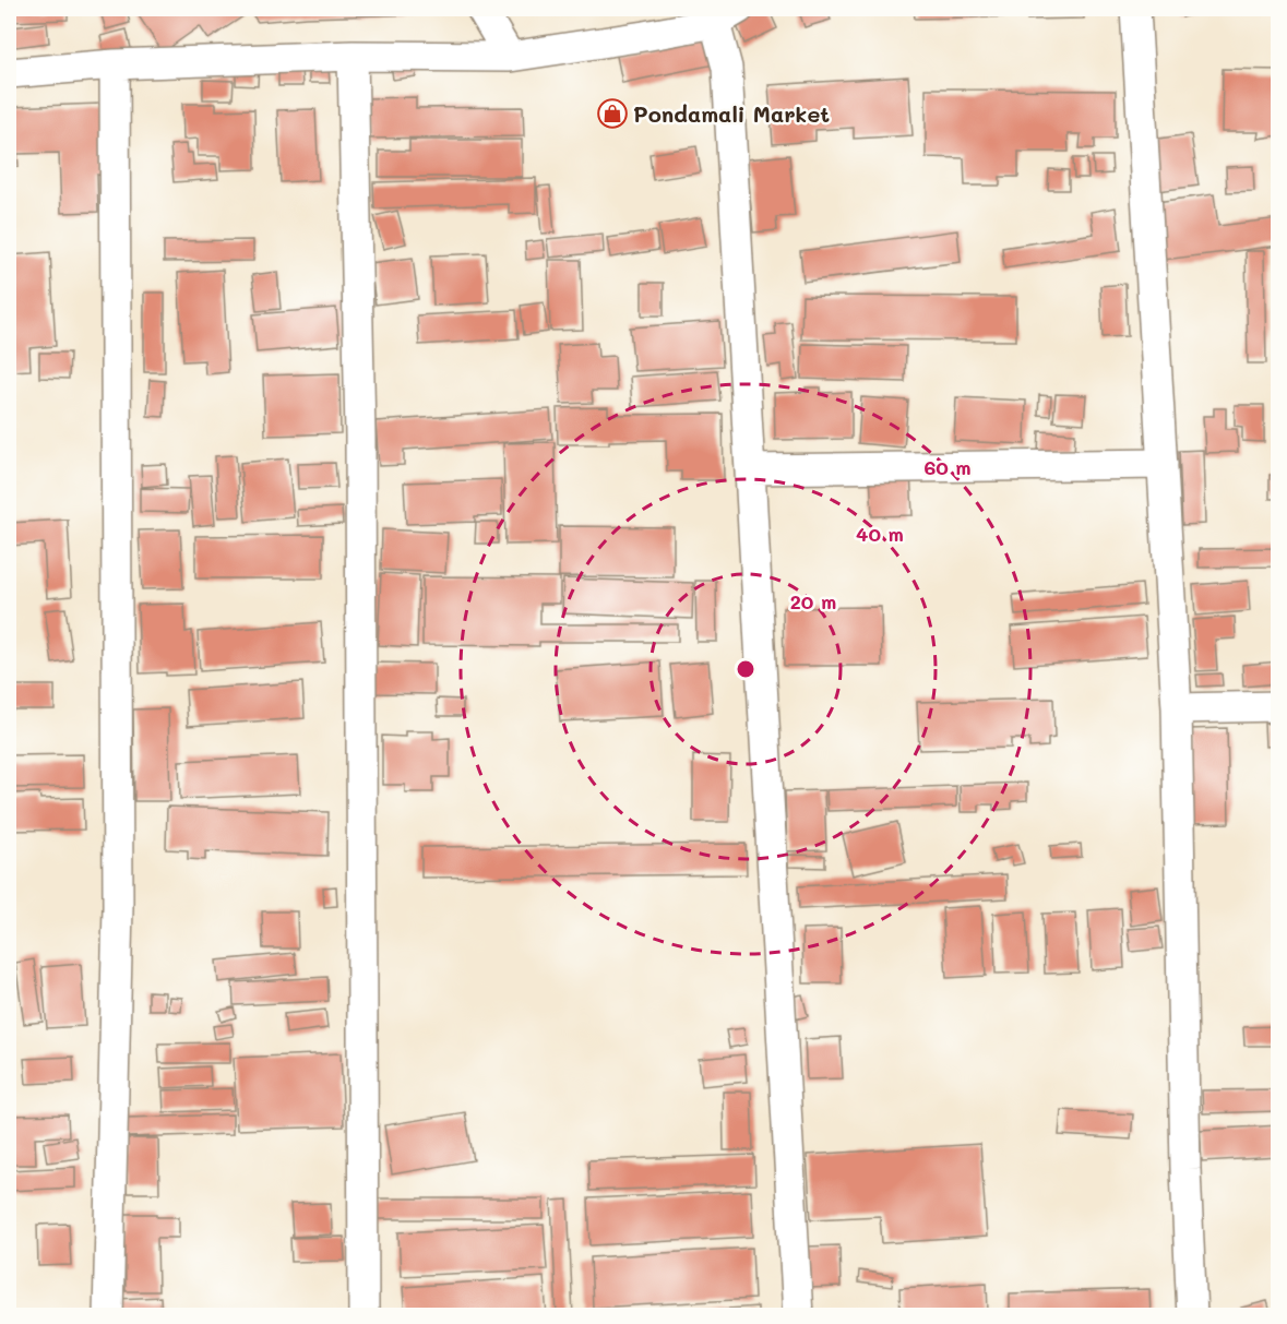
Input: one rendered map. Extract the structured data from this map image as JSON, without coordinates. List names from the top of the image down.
{
  "places": {
    "shop": ["Pondamali Market"]
  },
  "rings": ["60 m", "40 m", "20 m"]
}
